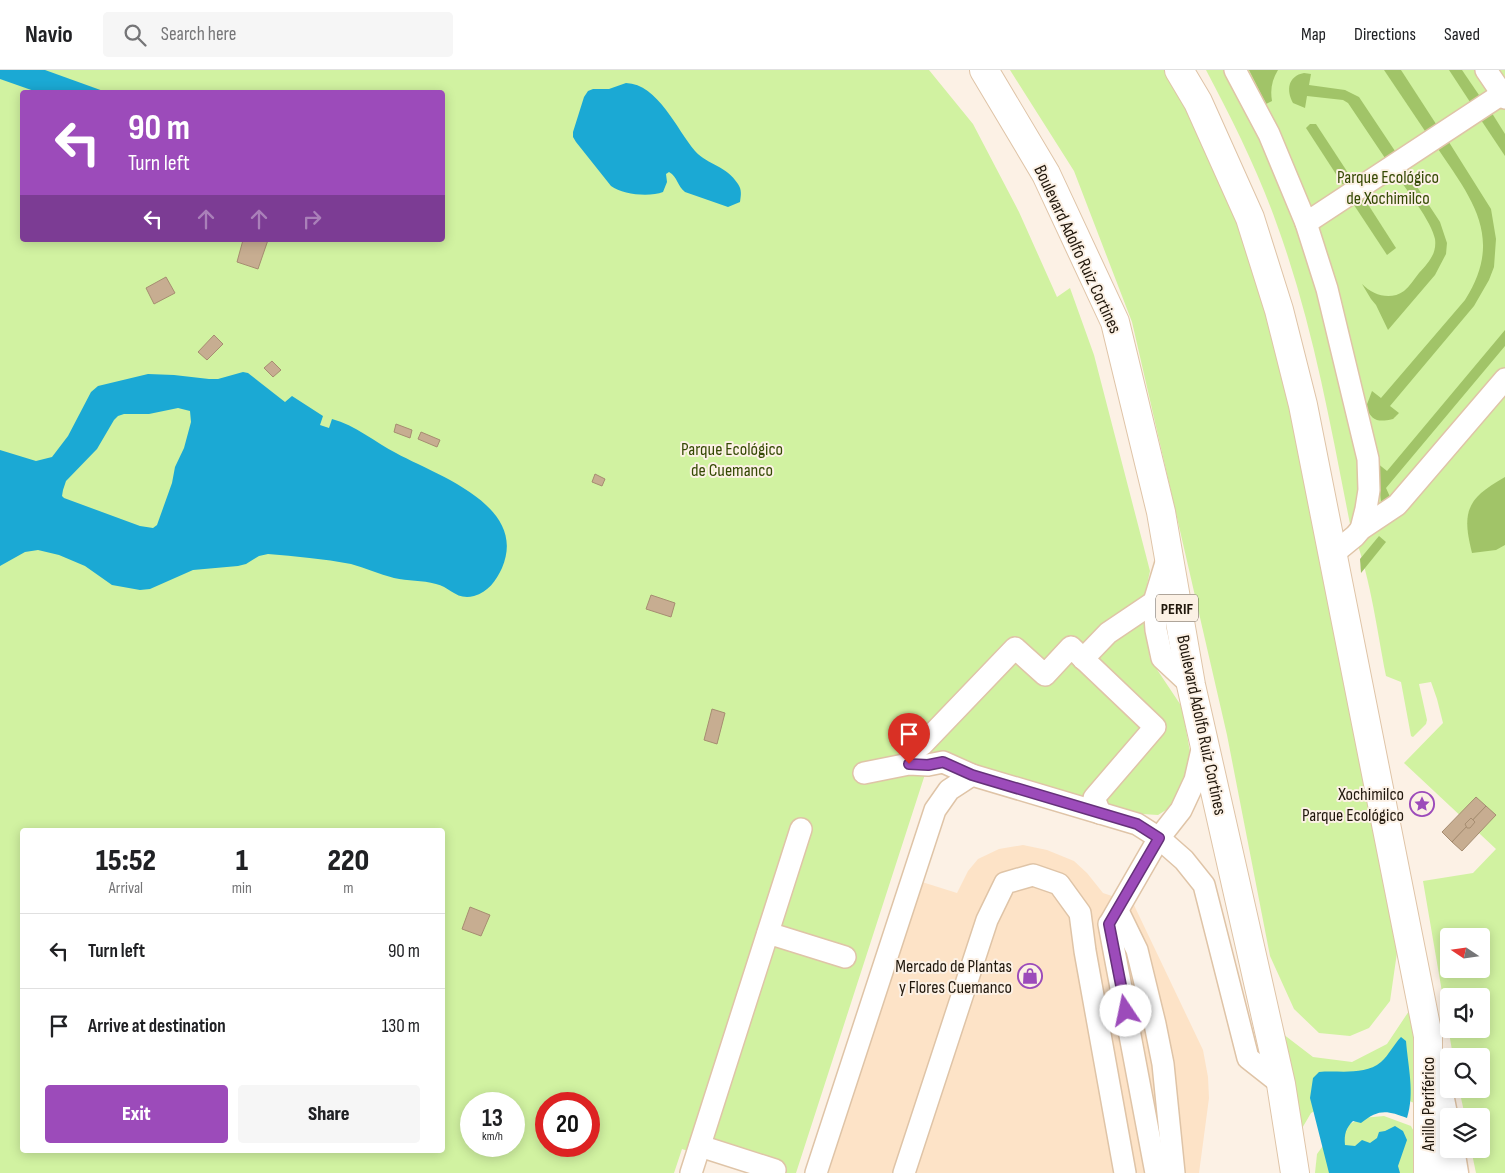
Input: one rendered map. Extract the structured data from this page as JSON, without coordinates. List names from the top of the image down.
{
  "streets": {
    "highway": ["Boulevard Adolfo Ruiz Cortines", "PERIF", "Anillo Periférico"]
  },
  "parks": ["Parque Ecológico de Xochimilco", "Parque Ecológico de Cuemanco"],
  "places": {
    "place": ["Xochimilco Parque Ecológico"],
    "shop": ["Mercado de Plantas y Flores Cuemanco"]
  },
  "north": "left",
  "page": {
    "header": "Navio",
    "search": "Search here",
    "nav": ["Map", "Directions", "Saved"],
    "turn": ["90 m", "Turn left"],
    "eta": [
      "15:52",
      "Arrival",
      "1",
      "min",
      "220",
      "m"
    ],
    "list": [
      {
        "name": "Turn left",
        "value": "90 m"
      },
      {
        "name": "Arrive at destination",
        "value": "130 m"
      }
    ],
    "buttons": ["Exit", "Share"],
    "speed": "13 km/h",
    "limit": "20"
  }
}
